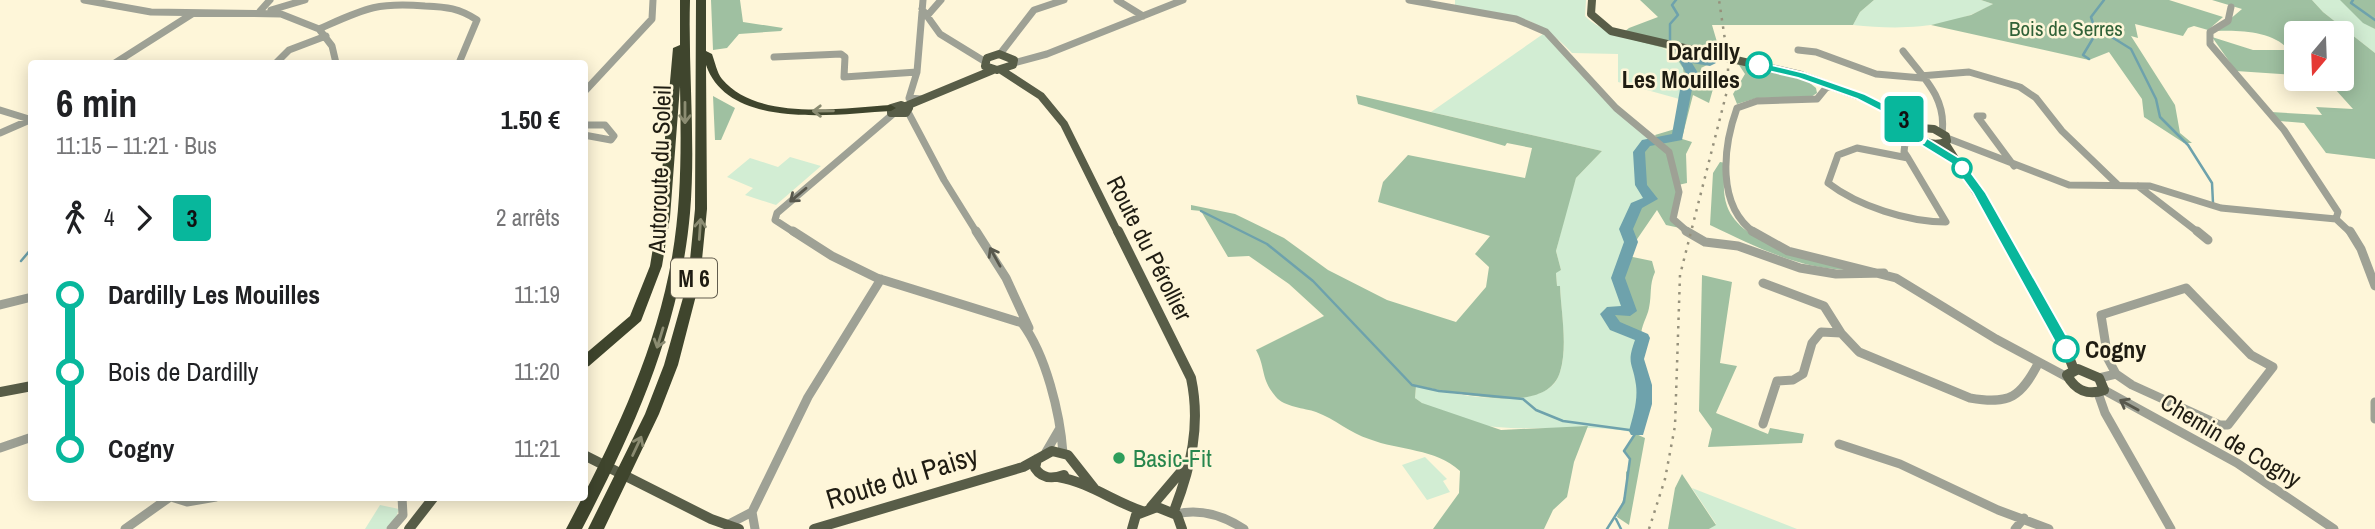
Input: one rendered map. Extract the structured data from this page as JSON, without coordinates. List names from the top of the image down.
{
  "streets": {
    "highway": ["Autoroute du Soleil", "M 6"],
    "main road": ["Route du Pérollier", "Route du Paisy"],
    "street": ["Chemin de Cogny"]
  },
  "one_way": ["Chemin de Cogny"],
  "parks": ["Bois de Serres"],
  "places": ["Dardilly Les Mouilles", "Cogny", "Basic-Fit"],
  "lines": ["bus line 3"],
  "north": "bottom",
  "page": {
    "on_map": "3",
    "heading": ["6 min", "11:15 – 11:21 · Bus", "1.50 €"],
    "legs": ["4", "3", "2 arrêts"],
    "list": [
      {
        "name": "Dardilly Les Mouilles",
        "value": "11:19"
      },
      {
        "name": "Bois de Dardilly",
        "value": "11:20"
      },
      {
        "name": "Cogny",
        "value": "11:21"
      }
    ]
  }
}
